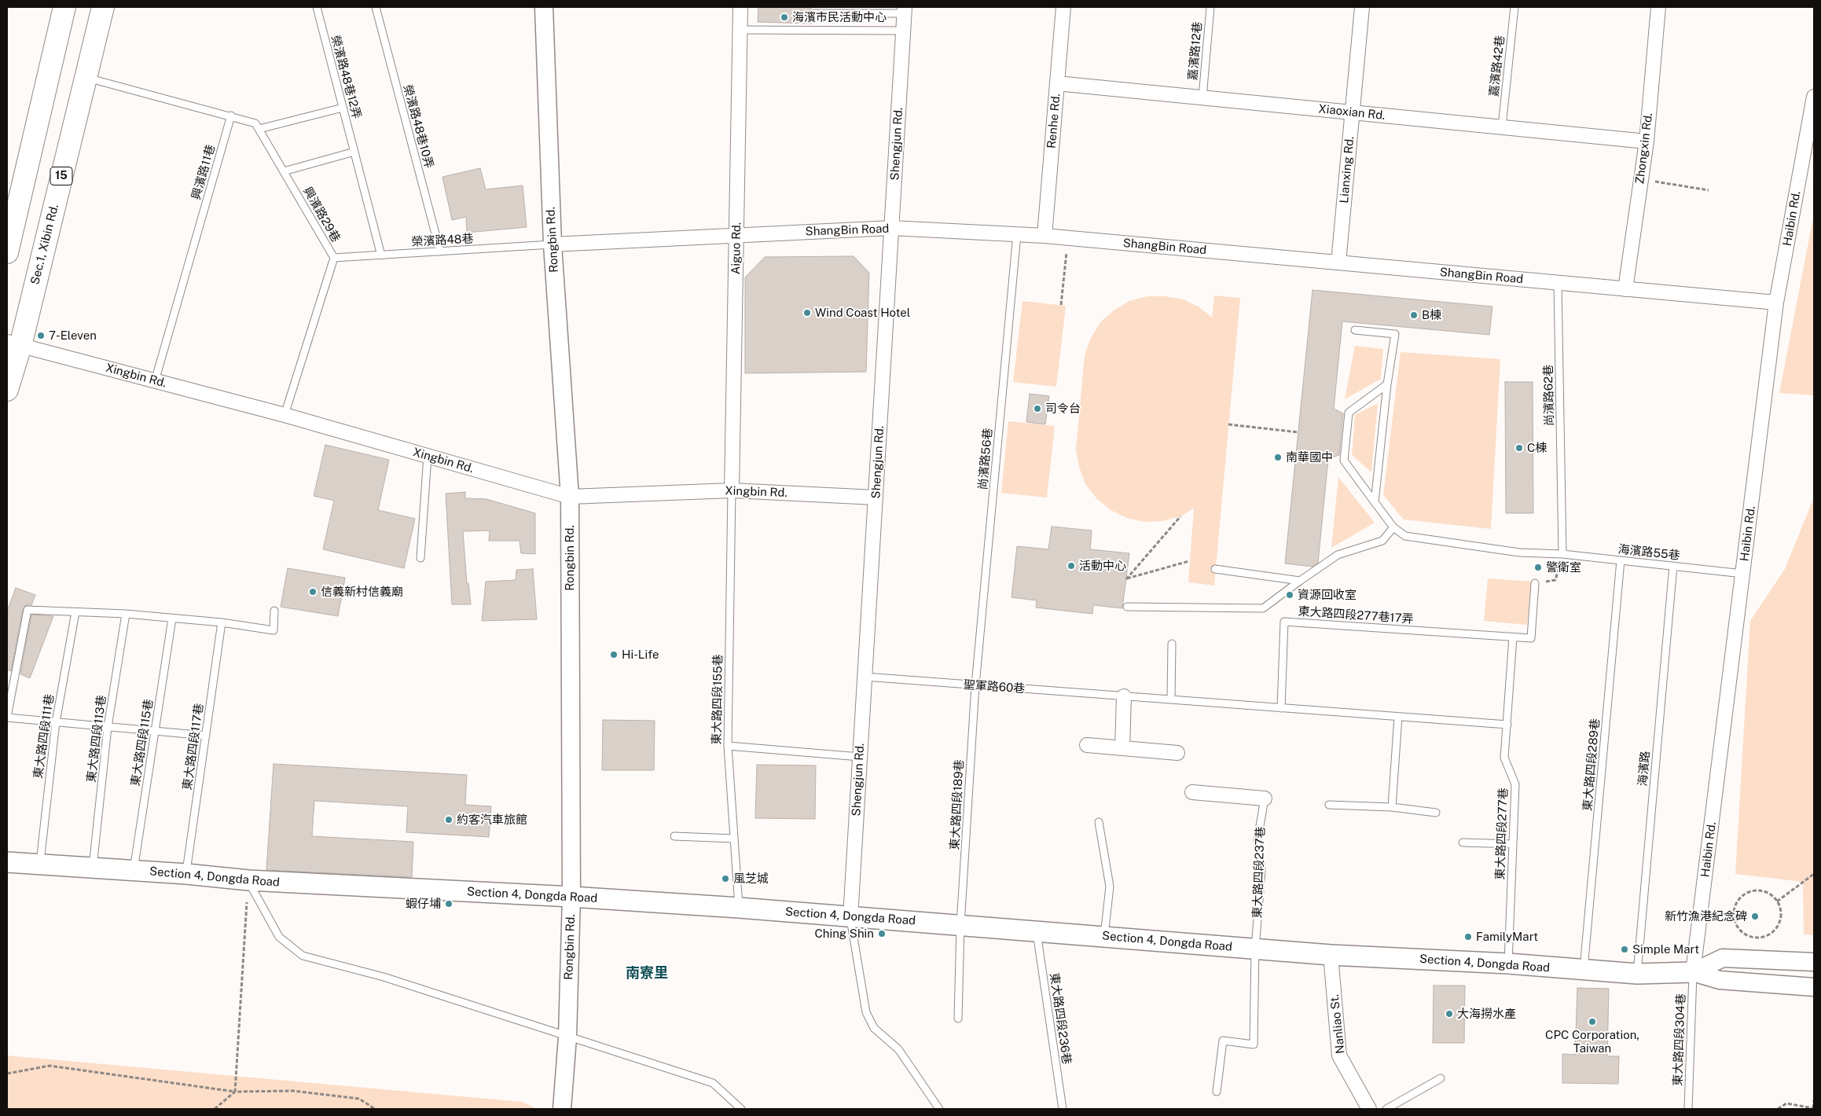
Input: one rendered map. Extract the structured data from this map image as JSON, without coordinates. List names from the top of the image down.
{
  "streets": {
    "main road": ["15", "Sec.1, Xibin Rd.", "Section 4, Dongda Road"],
    "street": [
      "Xiaoxian Rd.",
      "Renhe Rd.",
      "Shengjun Rd.",
      "Zhongxin Rd.",
      "Lianxing Rd.",
      "Haibin Rd.",
      "ShangBin Road",
      "Rongbin Rd.",
      "Aiguo Rd.",
      "Xingbin Rd.",
      "東大路四段237巷",
      "Nanliao St."
    ],
    "lane": [
      "嘉濱路12巷",
      "嘉濱路42巷",
      "榮濱路48巷12弄",
      "榮濱路48巷10弄",
      "興濱路11巷",
      "興濱路29巷",
      "榮濱路48巷",
      "尚濱路62巷",
      "尚濱路56巷",
      "海濱路55巷",
      "東大路四段277巷17弄",
      "聖軍路60巷",
      "東大路四段155巷",
      "東大路四段111巷",
      "東大路四段113巷",
      "東大路四段115巷",
      "東大路四段117巷",
      "東大路四段289巷",
      "海濱路",
      "東大路四段189巷",
      "東大路四段277巷",
      "東大路四段236巷",
      "東大路四段304巷"
    ]
  },
  "crossings": [
    ["嘉濱路12巷", "Xiaoxian Rd."],
    ["嘉濱路42巷", "Xiaoxian Rd."],
    ["榮濱路48巷12弄", "榮濱路48巷"],
    ["Xiaoxian Rd.", "Renhe Rd."],
    ["Xiaoxian Rd.", "Zhongxin Rd."],
    ["Xiaoxian Rd.", "Lianxing Rd."],
    ["Renhe Rd.", "ShangBin Road"],
    ["榮濱路48巷10弄", "榮濱路48巷"],
    ["Shengjun Rd.", "ShangBin Road"],
    ["Shengjun Rd.", "Xingbin Rd."],
    ["Shengjun Rd.", "聖軍路60巷"],
    ["Shengjun Rd.", "Section 4, Dongda Road"],
    ["Zhongxin Rd.", "ShangBin Road"],
    ["Lianxing Rd.", "ShangBin Road"],
    ["興濱路11巷", "興濱路29巷"],
    ["興濱路11巷", "Xingbin Rd."],
    ["興濱路29巷", "榮濱路48巷"],
    ["興濱路29巷", "Xingbin Rd."],
    ["Haibin Rd.", "ShangBin Road"],
    ["Haibin Rd.", "海濱路55巷"],
    ["Haibin Rd.", "Section 4, Dongda Road"],
    ["Haibin Rd.", "東大路四段304巷"],
    ["ShangBin Road", "Rongbin Rd."],
    ["ShangBin Road", "榮濱路48巷"],
    ["ShangBin Road", "Aiguo Rd."],
    ["ShangBin Road", "尚濱路62巷"],
    ["ShangBin Road", "尚濱路56巷"],
    ["Rongbin Rd.", "榮濱路48巷"],
    ["Rongbin Rd.", "Xingbin Rd."],
    ["Rongbin Rd.", "Section 4, Dongda Road"],
    ["Sec.1, Xibin Rd.", "Xingbin Rd."],
    ["Aiguo Rd.", "Xingbin Rd."],
    ["Aiguo Rd.", "東大路四段155巷"],
    ["Xingbin Rd.", "東大路四段155巷"],
    ["尚濱路62巷", "海濱路55巷"],
    ["尚濱路56巷", "聖軍路60巷"],
    ["尚濱路56巷", "東大路四段189巷"],
    ["海濱路55巷", "東大路四段289巷"],
    ["海濱路55巷", "海濱路"],
    ["東大路四段277巷17弄", "聖軍路60巷"],
    ["東大路四段277巷17弄", "東大路四段277巷"],
    ["聖軍路60巷", "東大路四段189巷"],
    ["聖軍路60巷", "東大路四段277巷"],
    ["東大路四段155巷", "Section 4, Dongda Road"],
    ["東大路四段111巷", "Section 4, Dongda Road"],
    ["東大路四段113巷", "Section 4, Dongda Road"],
    ["東大路四段115巷", "Section 4, Dongda Road"],
    ["東大路四段117巷", "Section 4, Dongda Road"],
    ["東大路四段289巷", "Section 4, Dongda Road"],
    ["海濱路", "Section 4, Dongda Road"],
    ["東大路四段189巷", "Section 4, Dongda Road"],
    ["東大路四段277巷", "Section 4, Dongda Road"],
    ["東大路四段237巷", "Section 4, Dongda Road"],
    ["Section 4, Dongda Road", "東大路四段236巷"],
    ["Section 4, Dongda Road", "Nanliao St."],
    ["Section 4, Dongda Road", "東大路四段304巷"]
  ],
  "districts": ["南寮里"],
  "places": [
    "海濱市民活動中心",
    "Wind Coast Hotel",
    "B棟",
    "7-Eleven",
    "司令台",
    "C棟",
    "南華國中",
    "活動中心",
    "警衛室",
    "信義新村信義廟",
    "資源回收室",
    "Hi-Life",
    "約客汽車旅館",
    "風芝城",
    "蝦仔埔",
    "新竹漁港紀念碑",
    "Ching Shin",
    "FamilyMart",
    "Simple Mart",
    "大海撈水產",
    "CPC Corporation, Taiwan"
  ]
}
